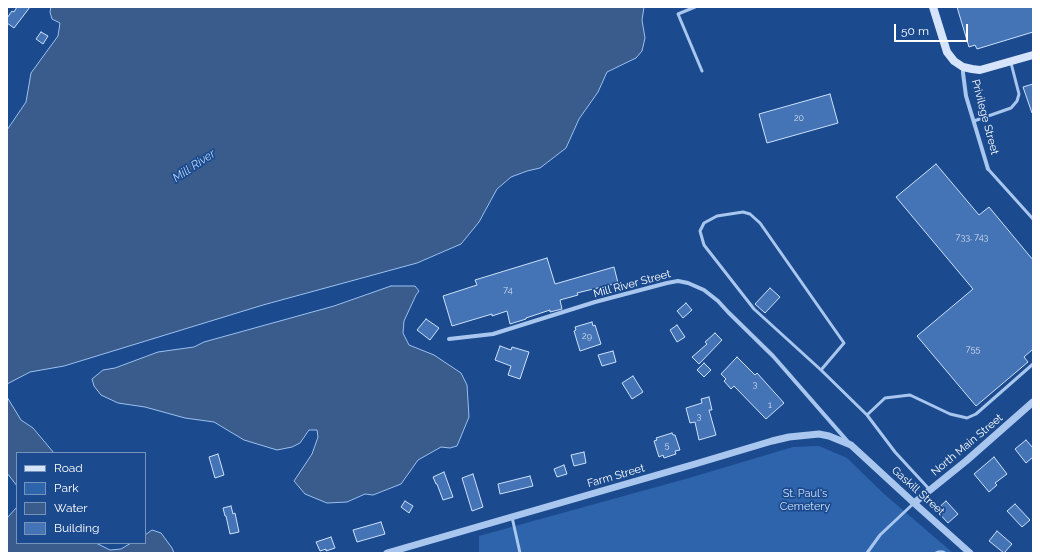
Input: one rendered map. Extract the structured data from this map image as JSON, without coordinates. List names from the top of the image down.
{
  "streets": {
    "main road": ["Privilege Street"],
    "street": [
      "Mill River Street",
      "North Main Street",
      "Farm Street",
      "Gaskill Street"
    ]
  },
  "crossings": [
    ["Mill River Street", "Farm Street"],
    ["Mill River Street", "Gaskill Street"],
    ["North Main Street", "Gaskill Street"],
    ["Farm Street", "Gaskill Street"]
  ],
  "water": ["Mill River"],
  "parks": ["St. Paul's Cemetery"],
  "house_numbers": [
    "20",
    "733, 743",
    "74",
    "29",
    "755",
    "3",
    "1",
    "3",
    "5"
  ],
  "legend": [
    "Road",
    "Park",
    "Water",
    "Building"
  ],
  "scale_bar": "50 m"
}
